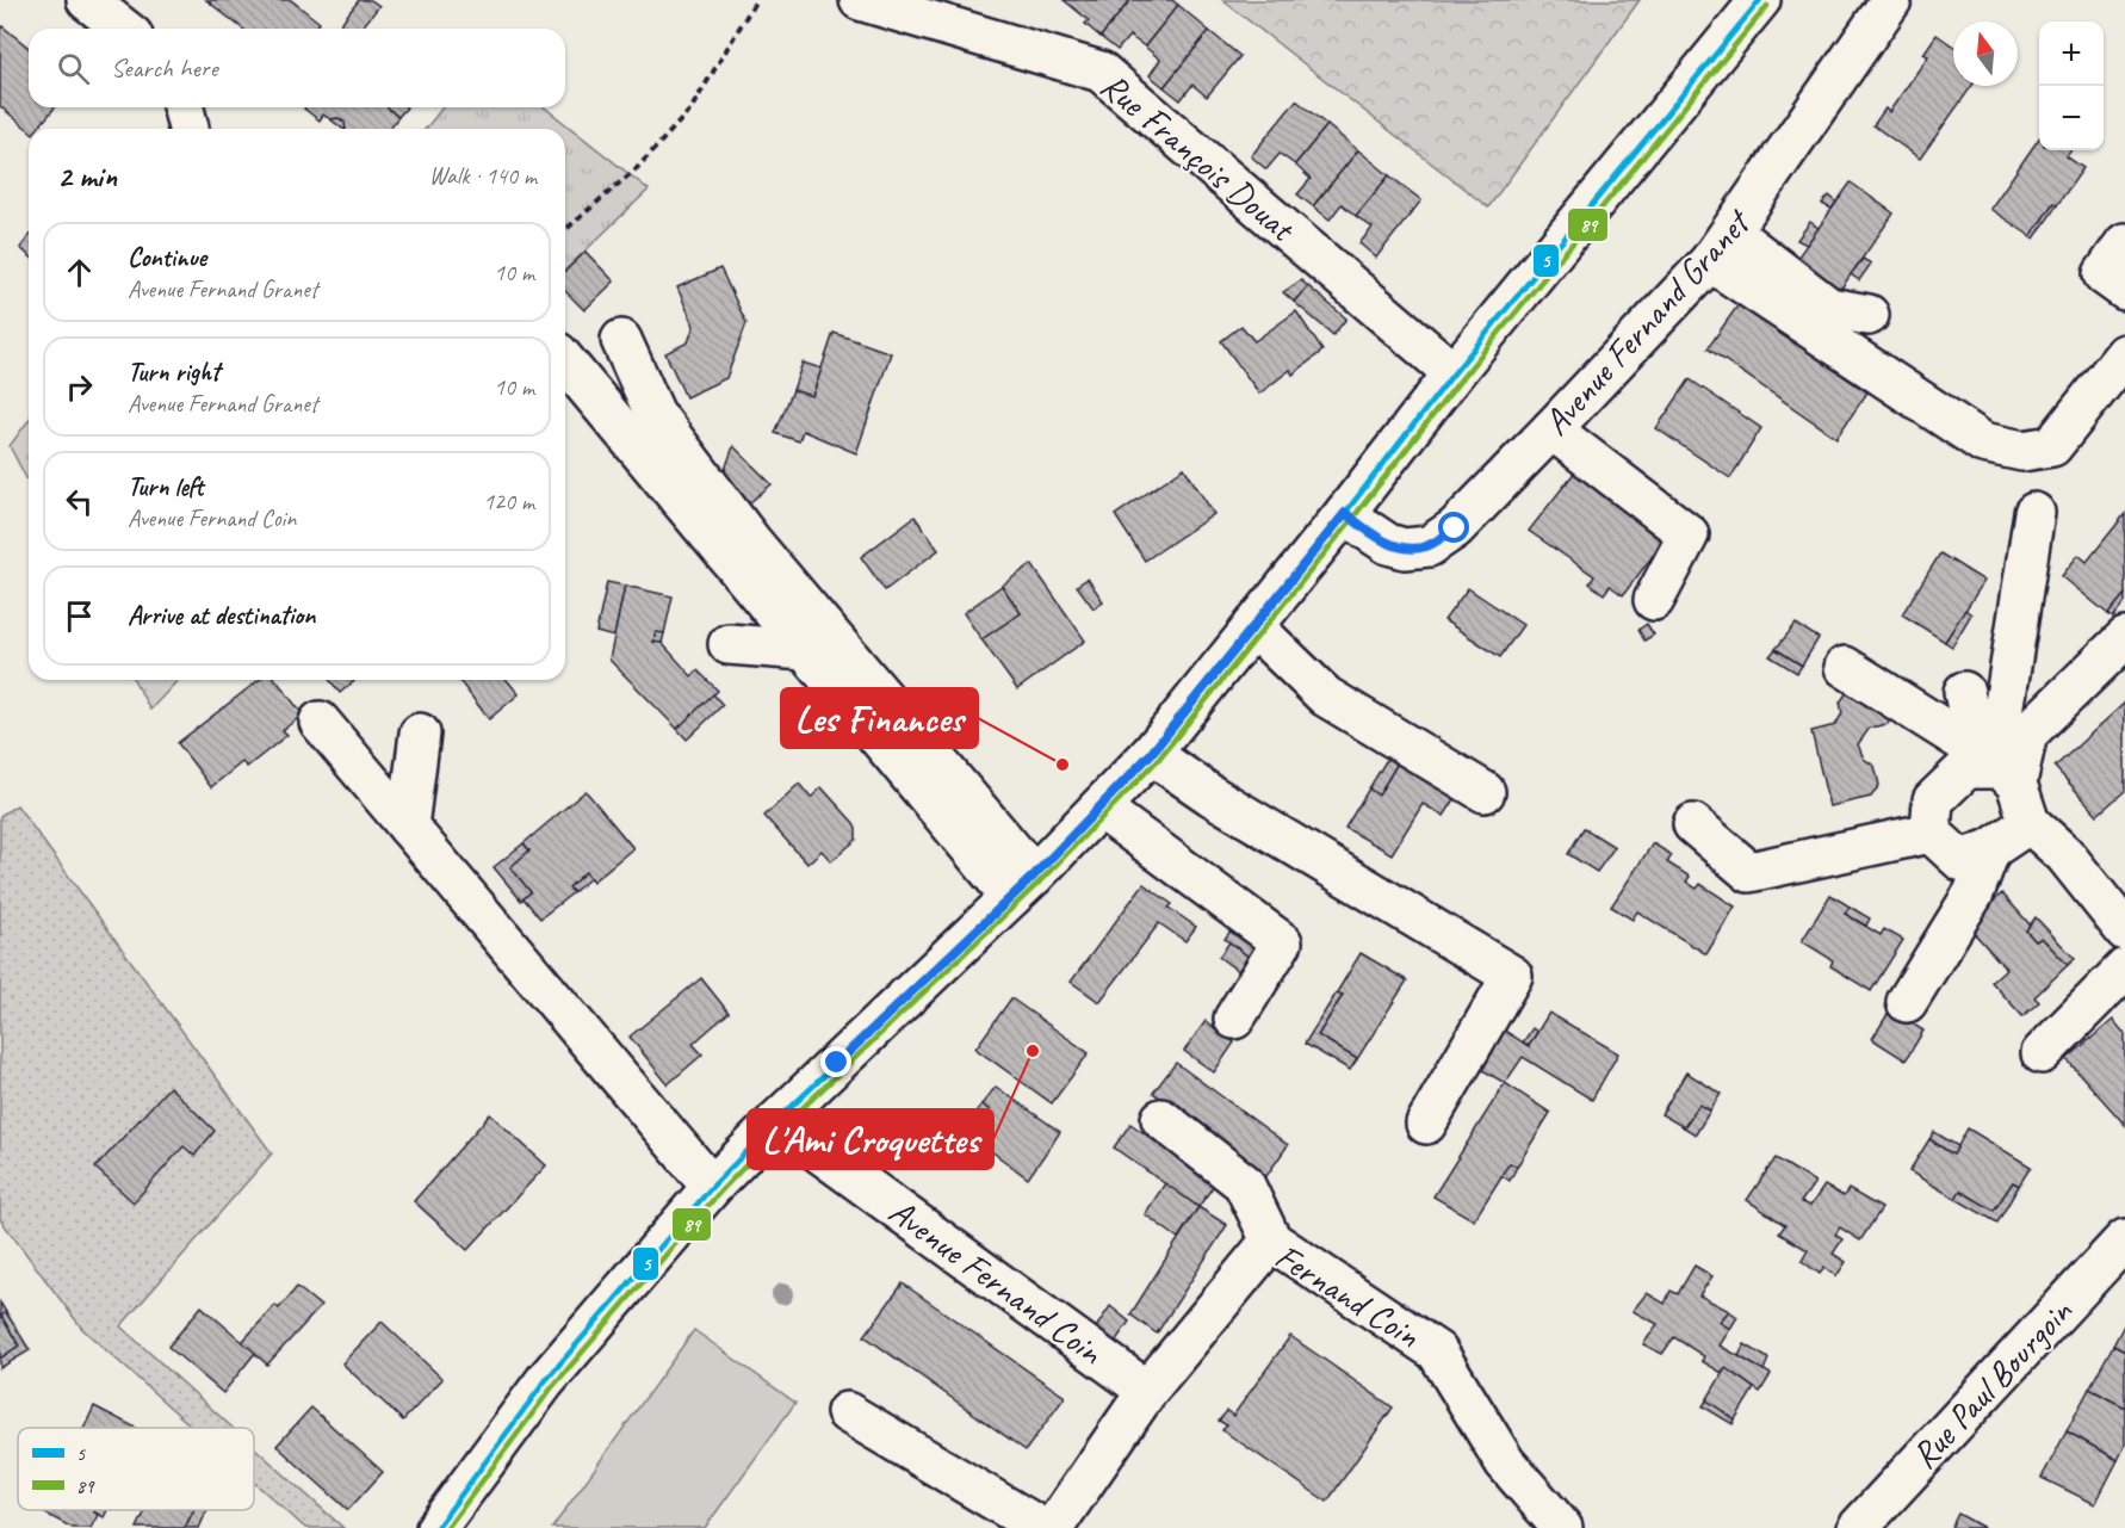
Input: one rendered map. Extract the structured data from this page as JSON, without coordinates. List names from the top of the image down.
{
  "streets": {
    "street": [
      "Rue François Douat",
      "Avenue Fernand Granet",
      "Avenue Fernand Coin",
      "Fernand Coin",
      "Rue Paul Bourgoin"
    ]
  },
  "crossings": [
    ["Avenue Fernand Coin", "Fernand Coin"]
  ],
  "places": ["Les Finances", "L'Ami Croquettes"],
  "lines": ["transit line 5", "transit line 89"],
  "legend": ["5", "89"],
  "north": "top",
  "page": {
    "map_buttons": ["+", "−"],
    "search": "Search here",
    "heading": ["2 min", "Walk · 140 m"],
    "list": [
      ["Continue", "Avenue Fernand Granet", "10 m"],
      ["Turn right", "Avenue Fernand Granet", "10 m"],
      ["Turn left", "Avenue Fernand Coin", "120 m"],
      "Arrive at destination"
    ]
  }
}
